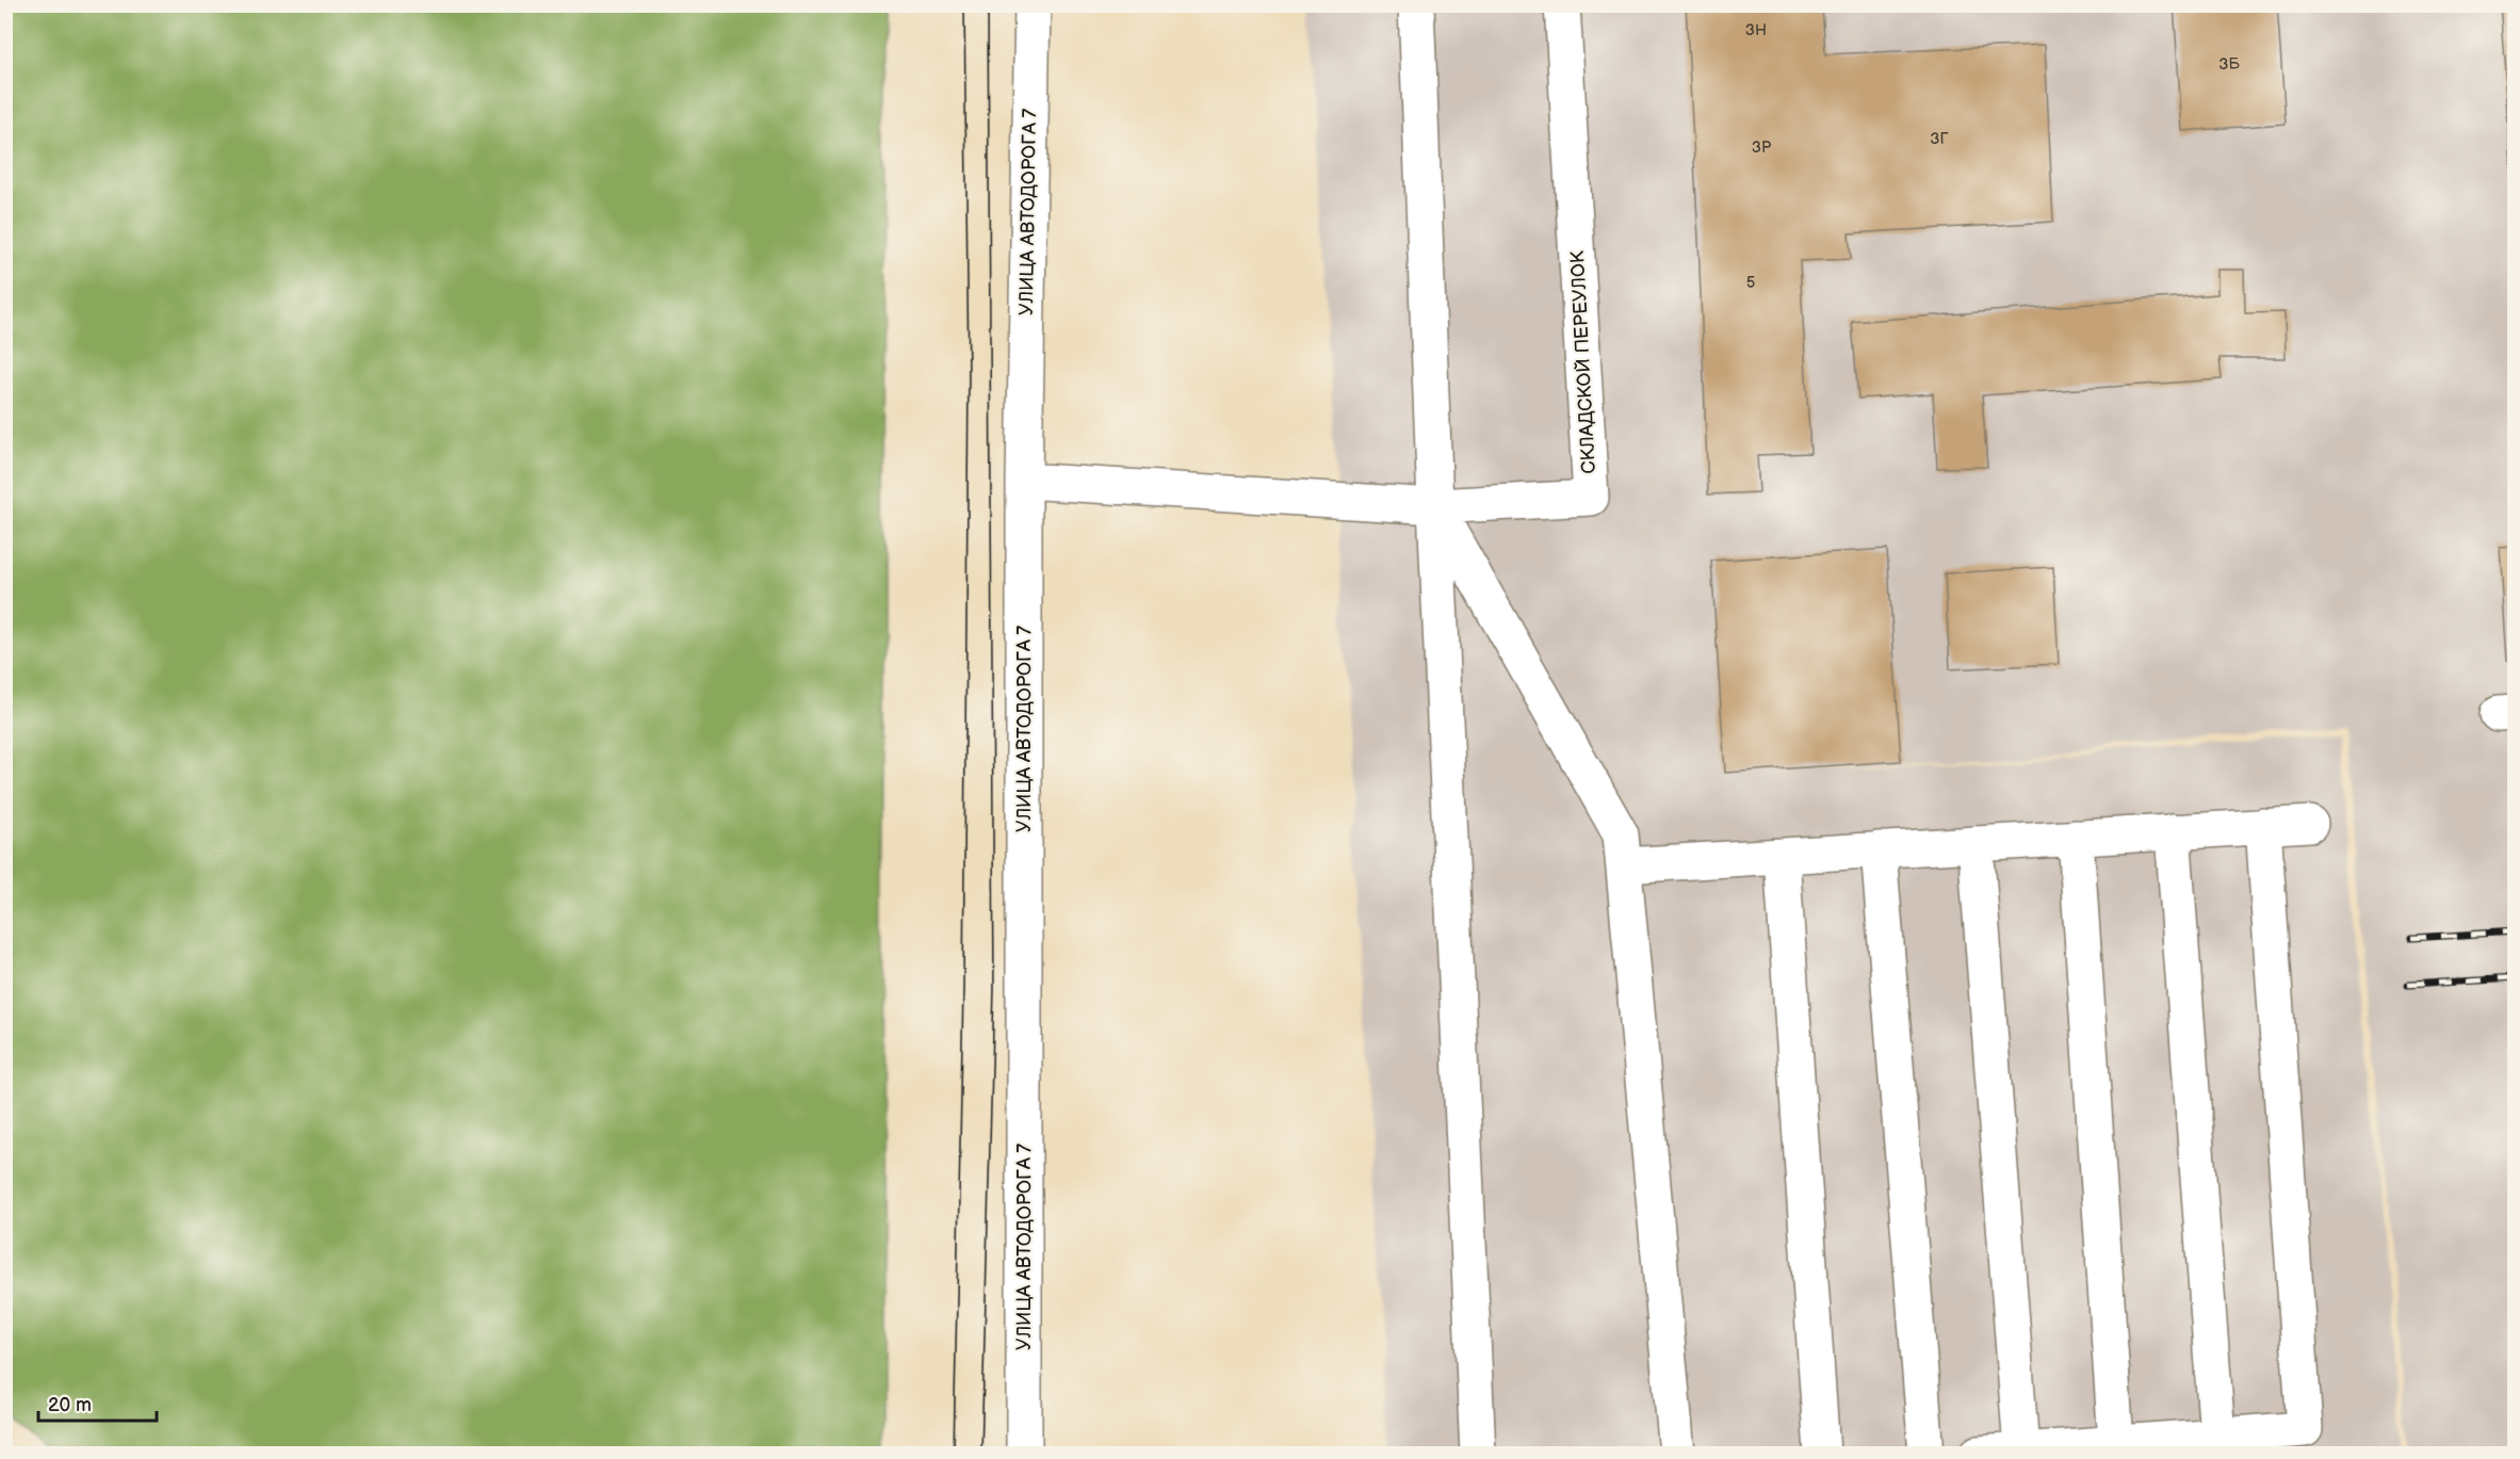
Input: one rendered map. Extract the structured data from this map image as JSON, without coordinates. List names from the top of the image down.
{
  "streets": {
    "street": ["УЛИЦА АВТОДОРОГА 7", "СКЛАДСКОЙ ПЕРЕУЛОК"]
  },
  "crossings": [
    ["УЛИЦА АВТОДОРОГА 7", "СКЛАДСКОЙ ПЕРЕУЛОК"]
  ],
  "house_numbers": [
    "3Н",
    "3Б",
    "3Г",
    "3Р",
    "5"
  ],
  "scale_bar": "20 m"
}
